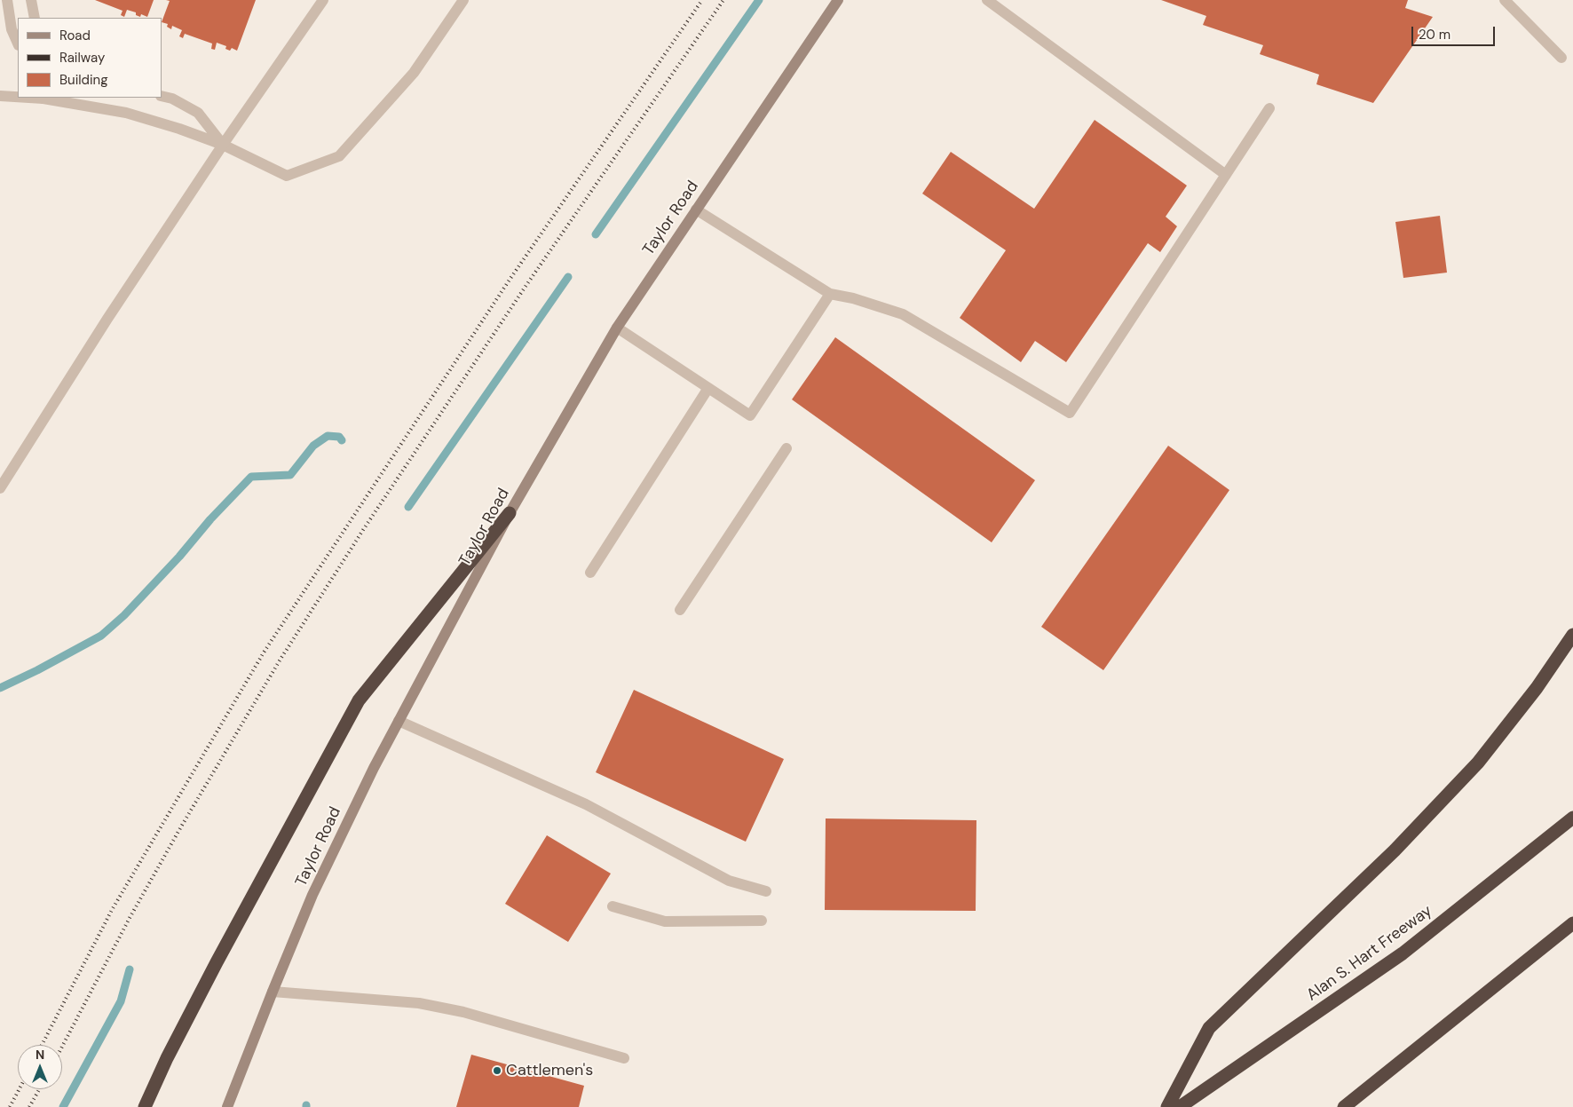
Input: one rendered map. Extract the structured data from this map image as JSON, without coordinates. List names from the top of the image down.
{
  "streets": {
    "highway": ["Alan S. Hart Freeway"],
    "main road": ["Taylor Road"]
  },
  "places": ["Cattlemen's"],
  "legend": ["Road", "Railway", "Building"],
  "scale_bar": "20 m",
  "north": "top"
}
